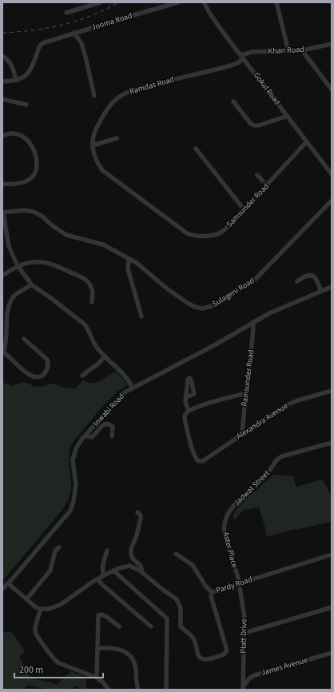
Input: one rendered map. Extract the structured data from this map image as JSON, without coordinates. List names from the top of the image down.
{
  "streets": {
    "street": [
      "Jooma Road",
      "Khan Road",
      "Ramdas Road",
      "Gokul Road",
      "Samsunder Road",
      "Sulageni Road",
      "Ramsunder Road",
      "Inwabi Road",
      "Alexandra Avenue",
      "Jadwat Street",
      "Aster Place",
      "Pardy Road",
      "Platt Drive",
      "James Avenue"
    ]
  },
  "crossings": [
    ["Khan Road", "Ramdas Road"],
    ["Khan Road", "Gokul Road"],
    ["Ramdas Road", "Gokul Road"],
    ["Ramdas Road", "Samsunder Road"],
    ["Gokul Road", "Samsunder Road"],
    ["Ramsunder Road", "Inwabi Road"],
    ["Ramsunder Road", "Alexandra Avenue"],
    ["Jadwat Street", "Aster Place"],
    ["Aster Place", "Pardy Road"],
    ["Aster Place", "Platt Drive"],
    ["Pardy Road", "Platt Drive"],
    ["Platt Drive", "James Avenue"]
  ],
  "scale_bar": "200 m"
}
